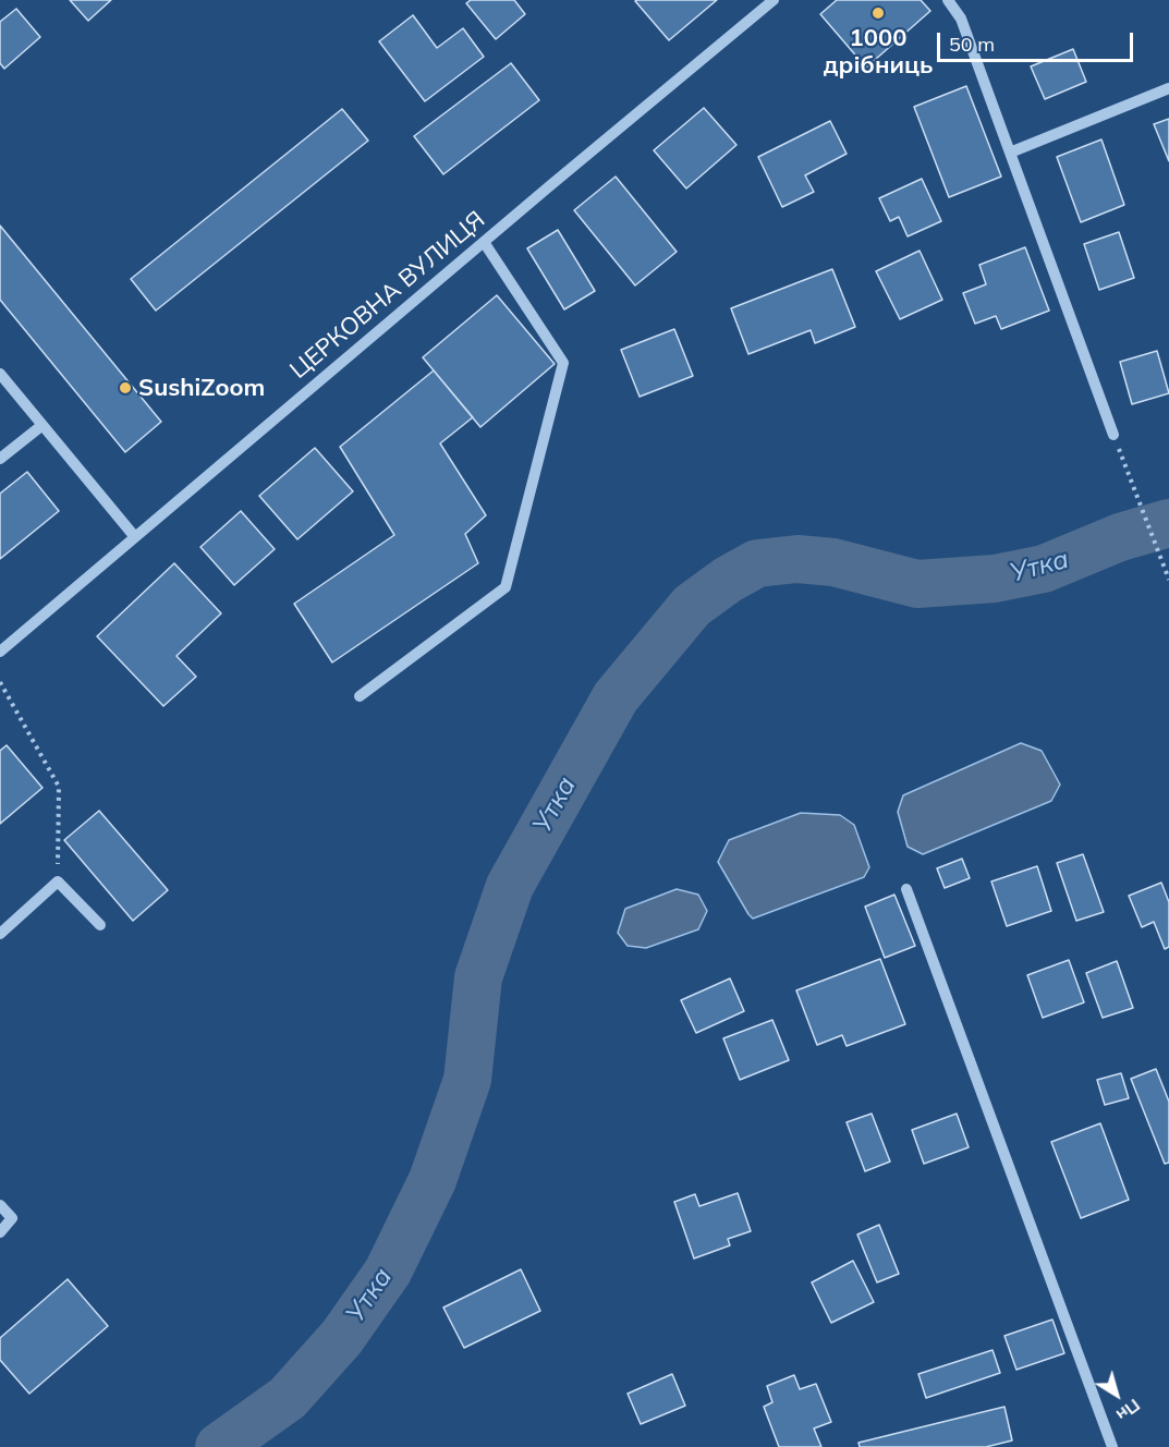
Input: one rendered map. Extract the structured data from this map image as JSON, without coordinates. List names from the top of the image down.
{
  "streets": {
    "street": ["ЦЕРКОВНА ВУЛИЦЯ"]
  },
  "water": ["Утка"],
  "places": ["1000 дрібниць", "SushiZoom"],
  "scale_bar": "50 m",
  "north": "bottom right"
}
